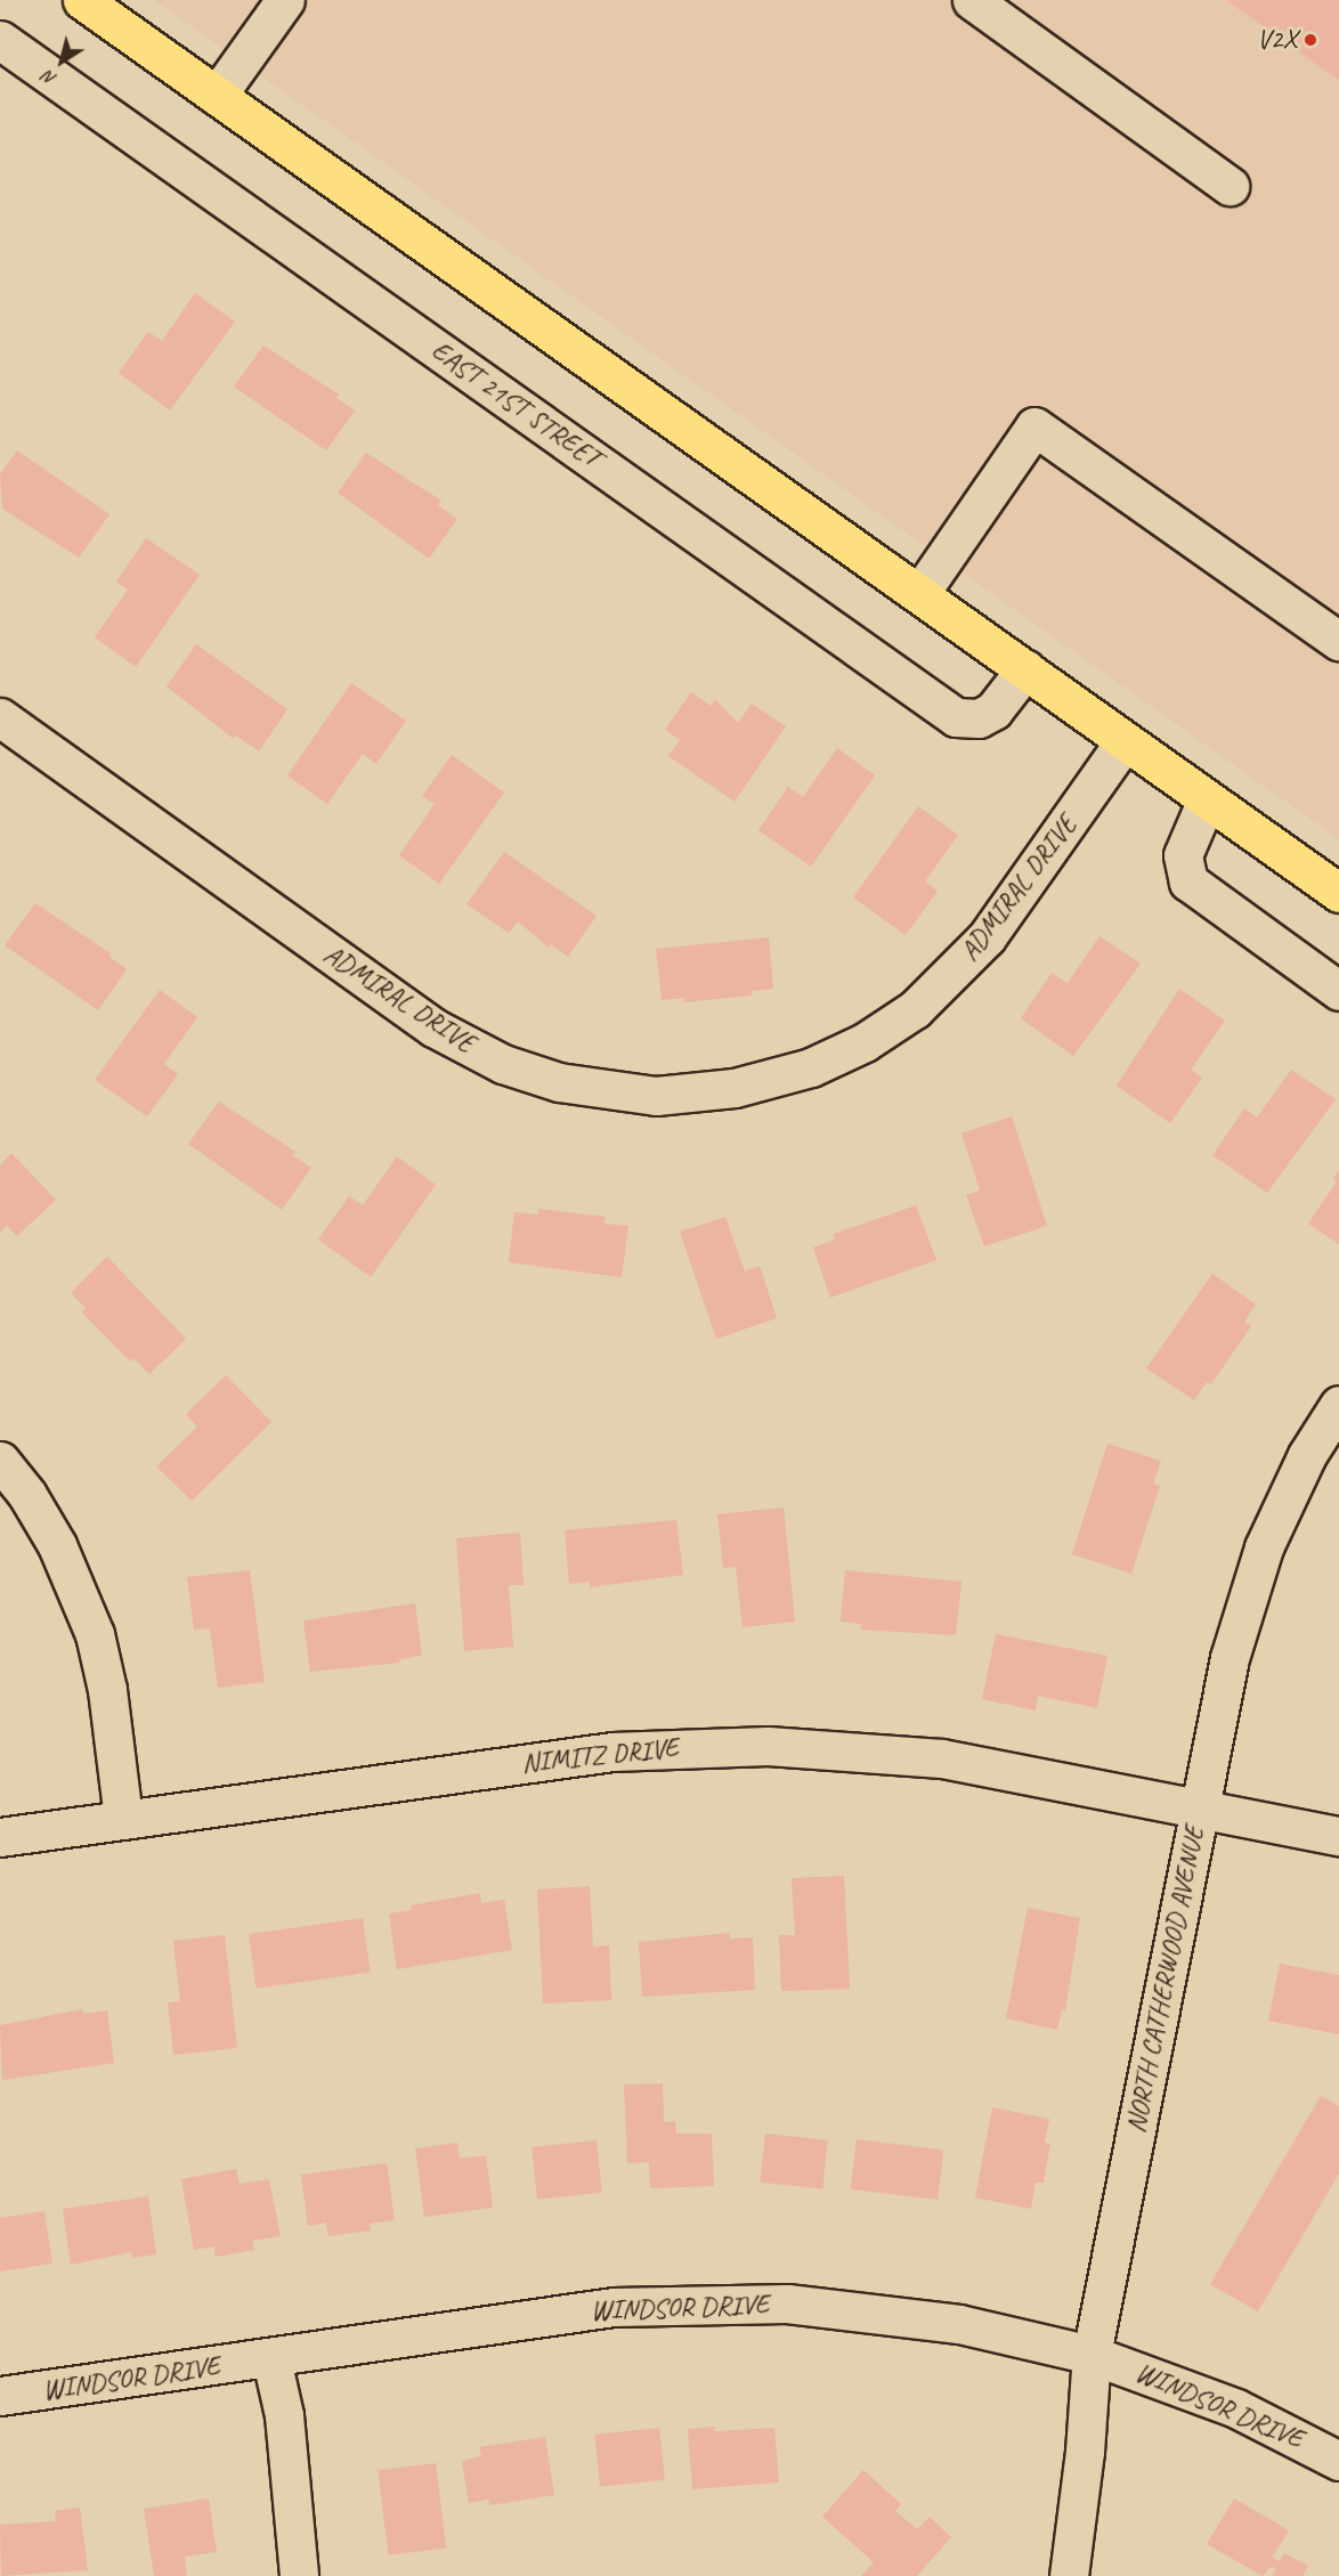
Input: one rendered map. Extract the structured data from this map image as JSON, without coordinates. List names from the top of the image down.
{
  "streets": {
    "street": [
      "EAST 21ST STREET",
      "ADMIRAL DRIVE",
      "NIMITZ DRIVE",
      "NORTH CATHERWOOD AVENUE",
      "WINDSOR DRIVE"
    ]
  },
  "crossings": [
    ["NIMITZ DRIVE", "NORTH CATHERWOOD AVENUE"],
    ["NORTH CATHERWOOD AVENUE", "WINDSOR DRIVE"]
  ],
  "places": ["V2X"],
  "north": "bottom left"
}
